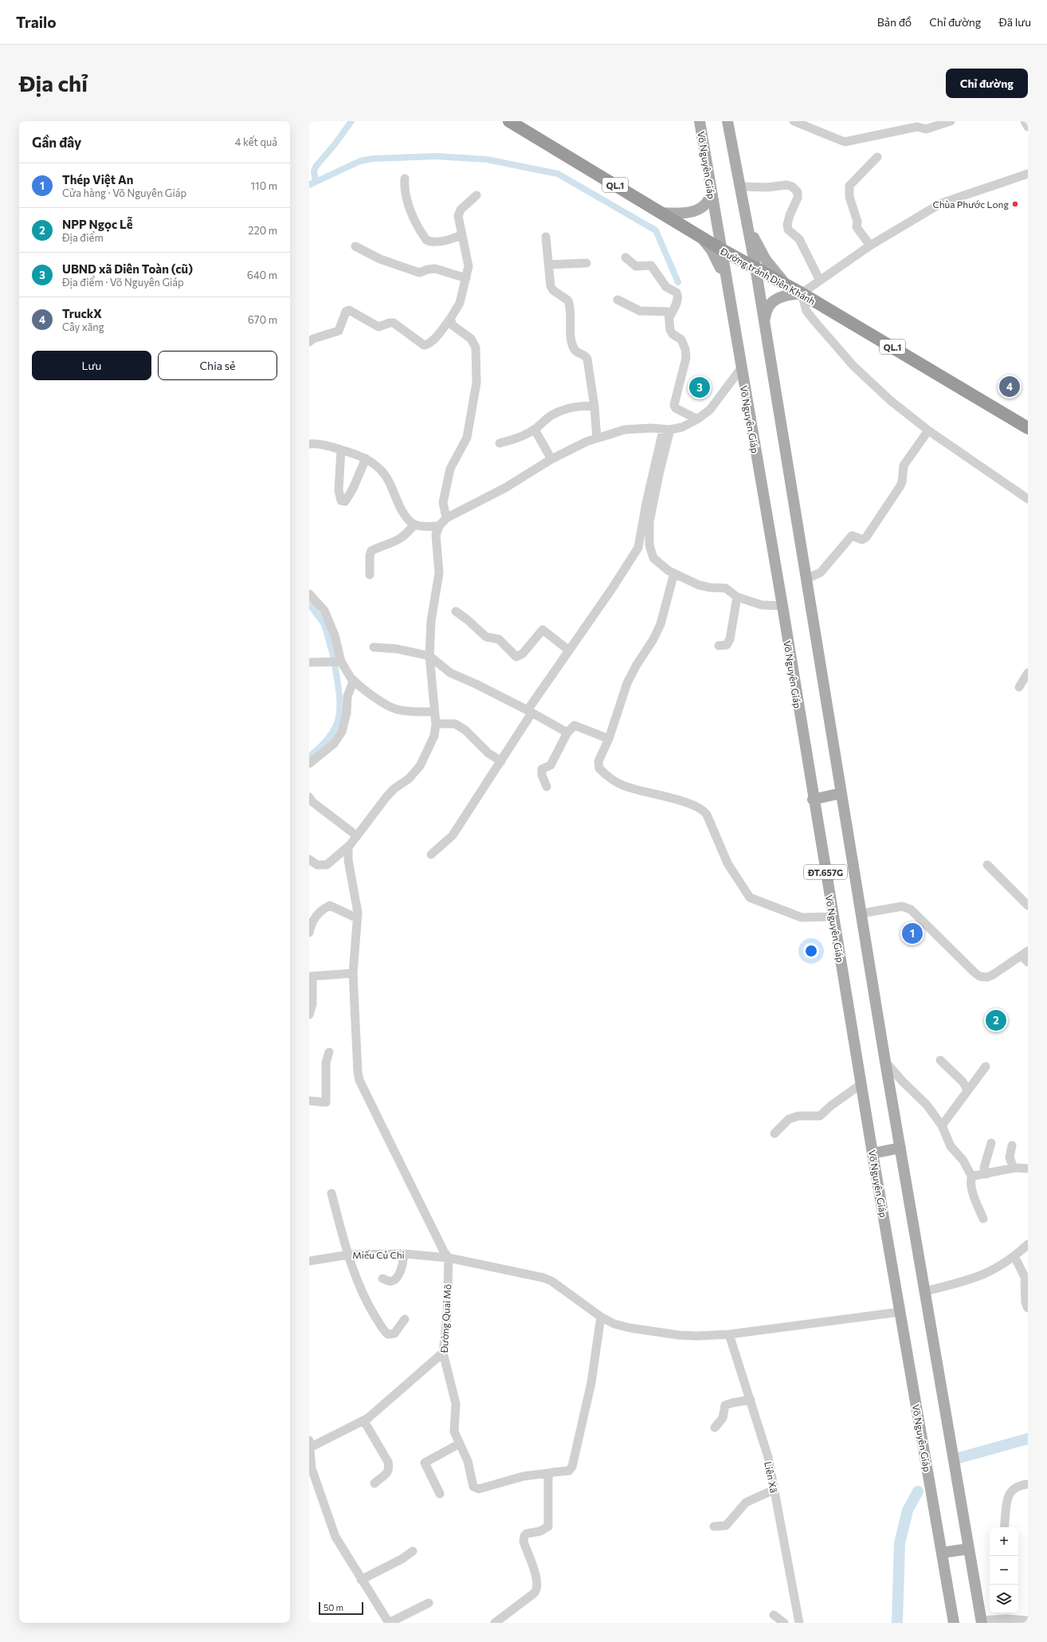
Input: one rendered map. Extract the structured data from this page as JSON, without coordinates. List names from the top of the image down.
{
  "streets": {
    "highway": ["QL.1", "Đường tránh Diên Khánh"],
    "main road": ["Võ Nguyên Giáp", "ĐT.657G"],
    "street": ["Miếu Củ Chi", "Đường Quai Mõ", "Liên Xã"]
  },
  "crossings": [
    ["Võ Nguyên Giáp", "Đường tránh Diên Khánh"],
    ["Võ Nguyên Giáp", "Miếu Củ Chi"],
    ["Đường tránh Diên Khánh", "ĐT.657G"],
    ["Miếu Củ Chi", "Đường Quai Mõ"],
    ["Miếu Củ Chi", "Liên Xã"]
  ],
  "places": ["Chùa Phước Long"],
  "scale_bar": "50 m",
  "page": {
    "header": "Trailo",
    "nav": ["Bản đồ", "Chỉ đường", "Đã lưu"],
    "buttons": [
      "Chỉ đường",
      ["Lưu", "Chia sẻ"]
    ],
    "title": "Địa chỉ",
    "heading": ["Gần đây", "4 kết quả"],
    "list": [
      {
        "mark": "1",
        "name": "Thép Việt An",
        "note": "Cửa hàng · Võ Nguyên Giáp",
        "value": "110 m"
      },
      {
        "mark": "2",
        "name": "NPP Ngọc Lễ",
        "note": "Địa điểm",
        "value": "220 m"
      },
      {
        "mark": "3",
        "name": "UBND xã Diên Toàn (cũ)",
        "note": "Địa điểm · Võ Nguyên Giáp",
        "value": "640 m"
      },
      {
        "mark": "4",
        "name": "TruckX",
        "note": "Cây xăng",
        "value": "670 m"
      }
    ],
    "pins": [
      "4",
      "3",
      "1",
      "2"
    ],
    "map_buttons": ["+", "−"],
    "scale": "50 m"
  }
}
